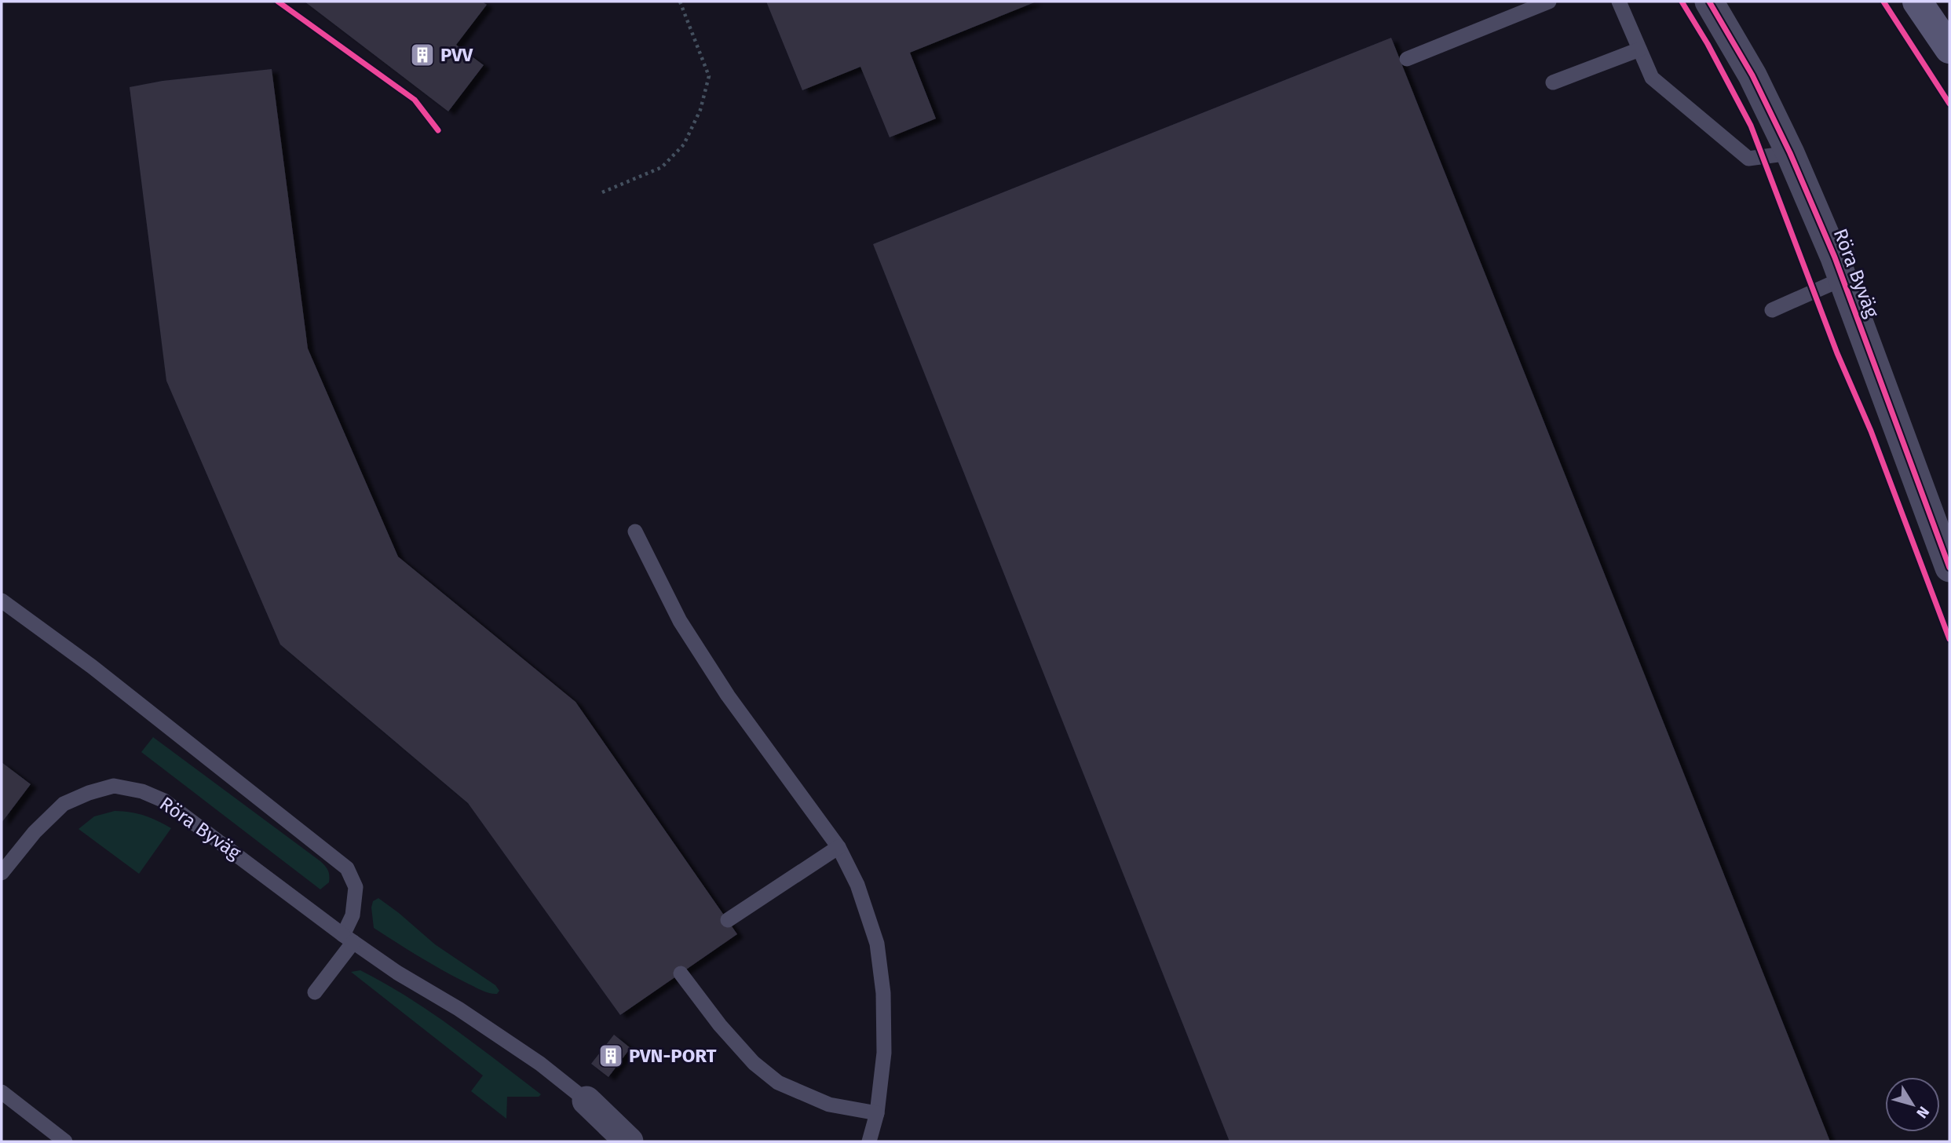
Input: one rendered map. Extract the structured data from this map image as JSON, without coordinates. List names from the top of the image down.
{
  "streets": {
    "street": ["Röra Byväg"]
  },
  "places": {
    "building": ["PVV", "PVN-PORT"]
  },
  "north": "bottom right"
}
